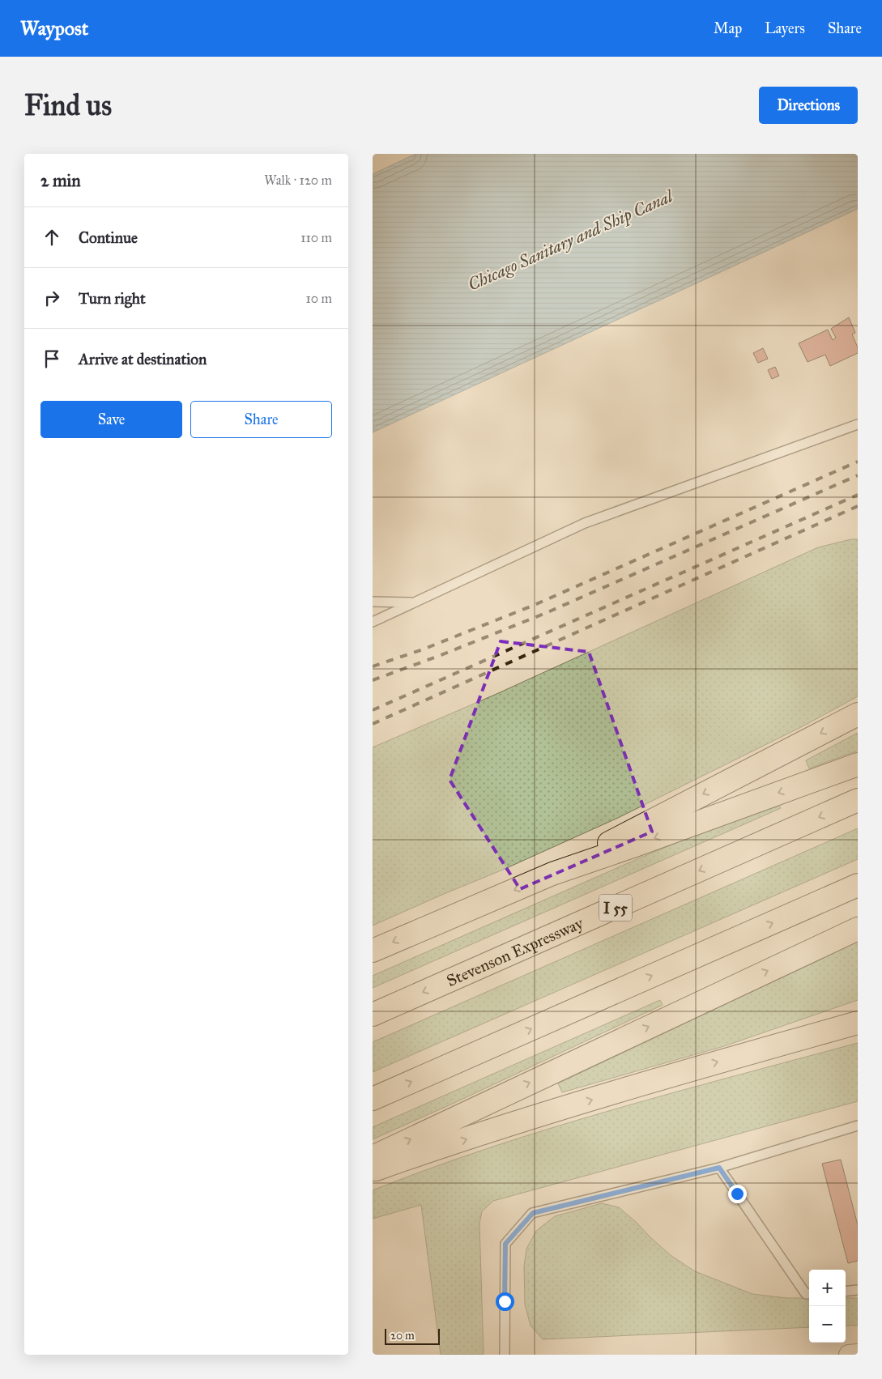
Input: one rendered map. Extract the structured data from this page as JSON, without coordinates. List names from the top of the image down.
{
  "streets": {
    "highway": ["I 55", "Stevenson Expressway"]
  },
  "water": ["Chicago Sanitary and Ship Canal"],
  "scale_bar": "20 m",
  "page": {
    "header": "Waypost",
    "nav": ["Map", "Layers", "Share"],
    "buttons": [
      "Directions",
      ["Save", "Share"]
    ],
    "title": "Find us",
    "heading": ["2 min", "Walk · 120 m"],
    "list": [
      ["Continue", "110 m"],
      ["Turn right", "10 m"],
      "Arrive at destination"
    ],
    "map_buttons": ["+", "−"],
    "scale": "20 m"
  }
}
